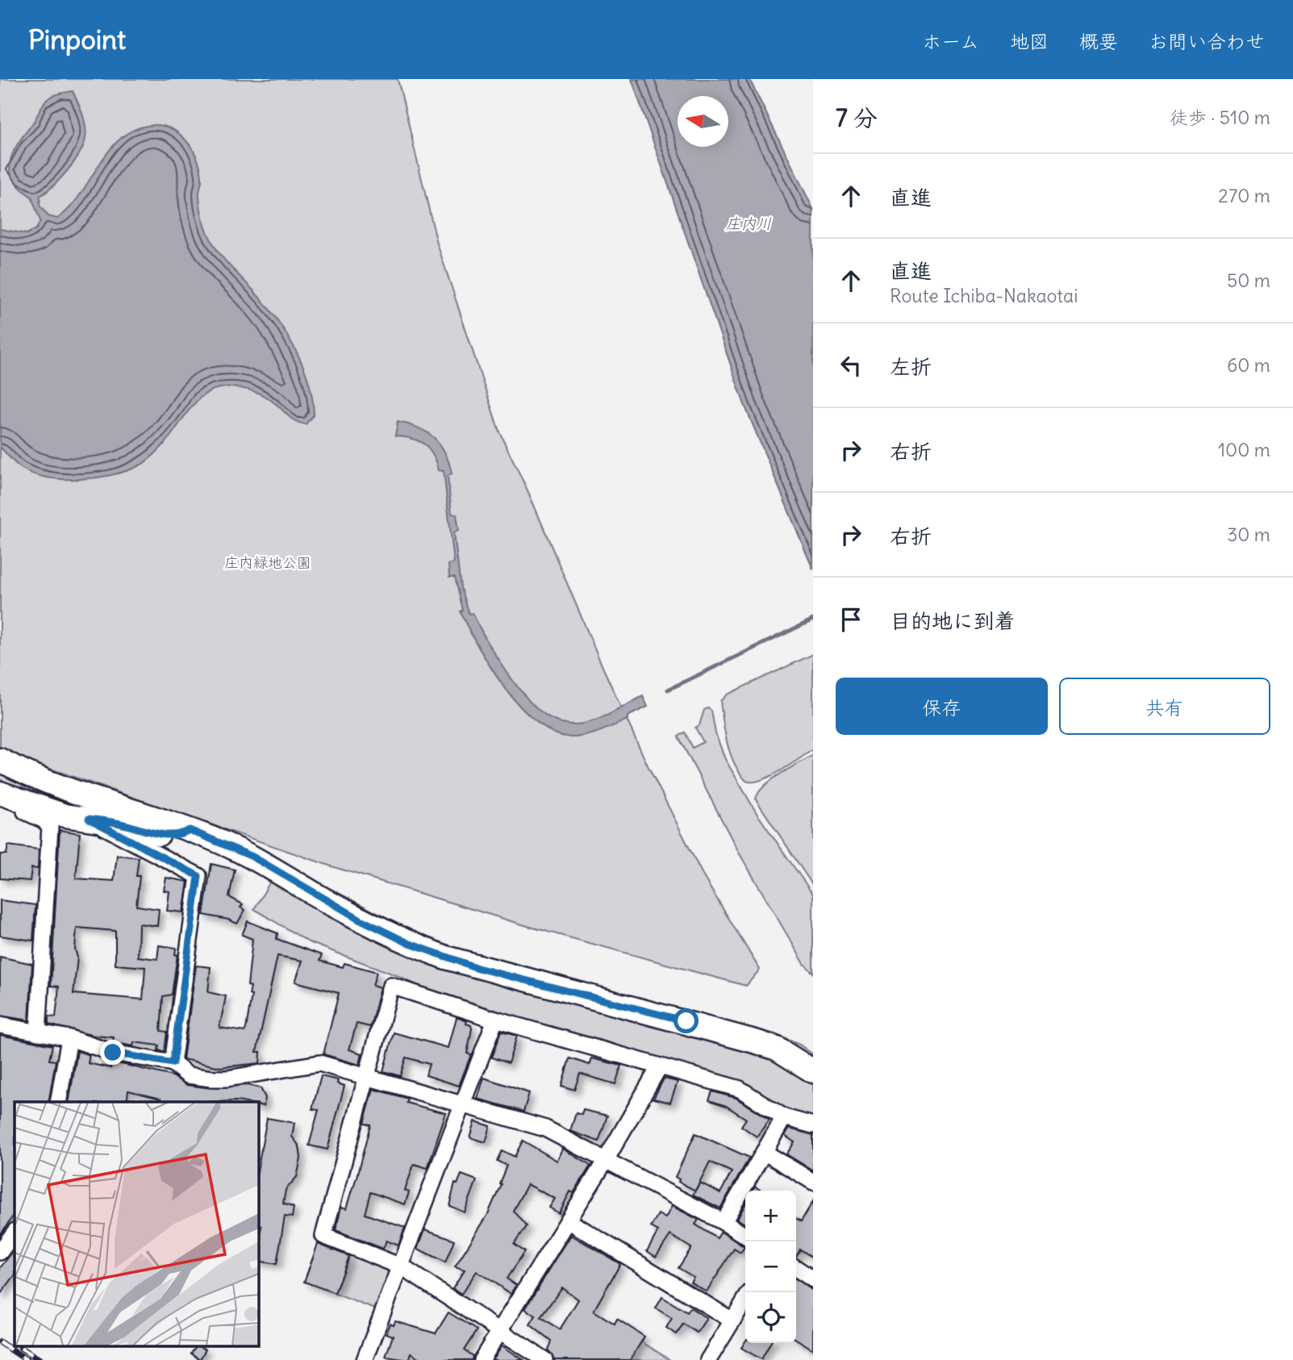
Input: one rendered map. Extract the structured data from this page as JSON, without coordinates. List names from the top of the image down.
{
  "water": ["庄内川"],
  "parks": ["庄内緑地公園"],
  "north": "left",
  "page": {
    "header": "Pinpoint",
    "nav": [
      "ホーム",
      "地図",
      "概要",
      "お問い合わせ"
    ],
    "heading": ["7 分", "徒歩 · 510 m"],
    "list": [
      ["直進", "270 m"],
      ["直進", "Route Ichiba-Nakaotai", "50 m"],
      ["左折", "60 m"],
      ["右折", "100 m"],
      ["右折", "30 m"],
      "目的地に到着"
    ],
    "buttons": ["保存", "共有"],
    "map_buttons": ["+", "−"]
  }
}
